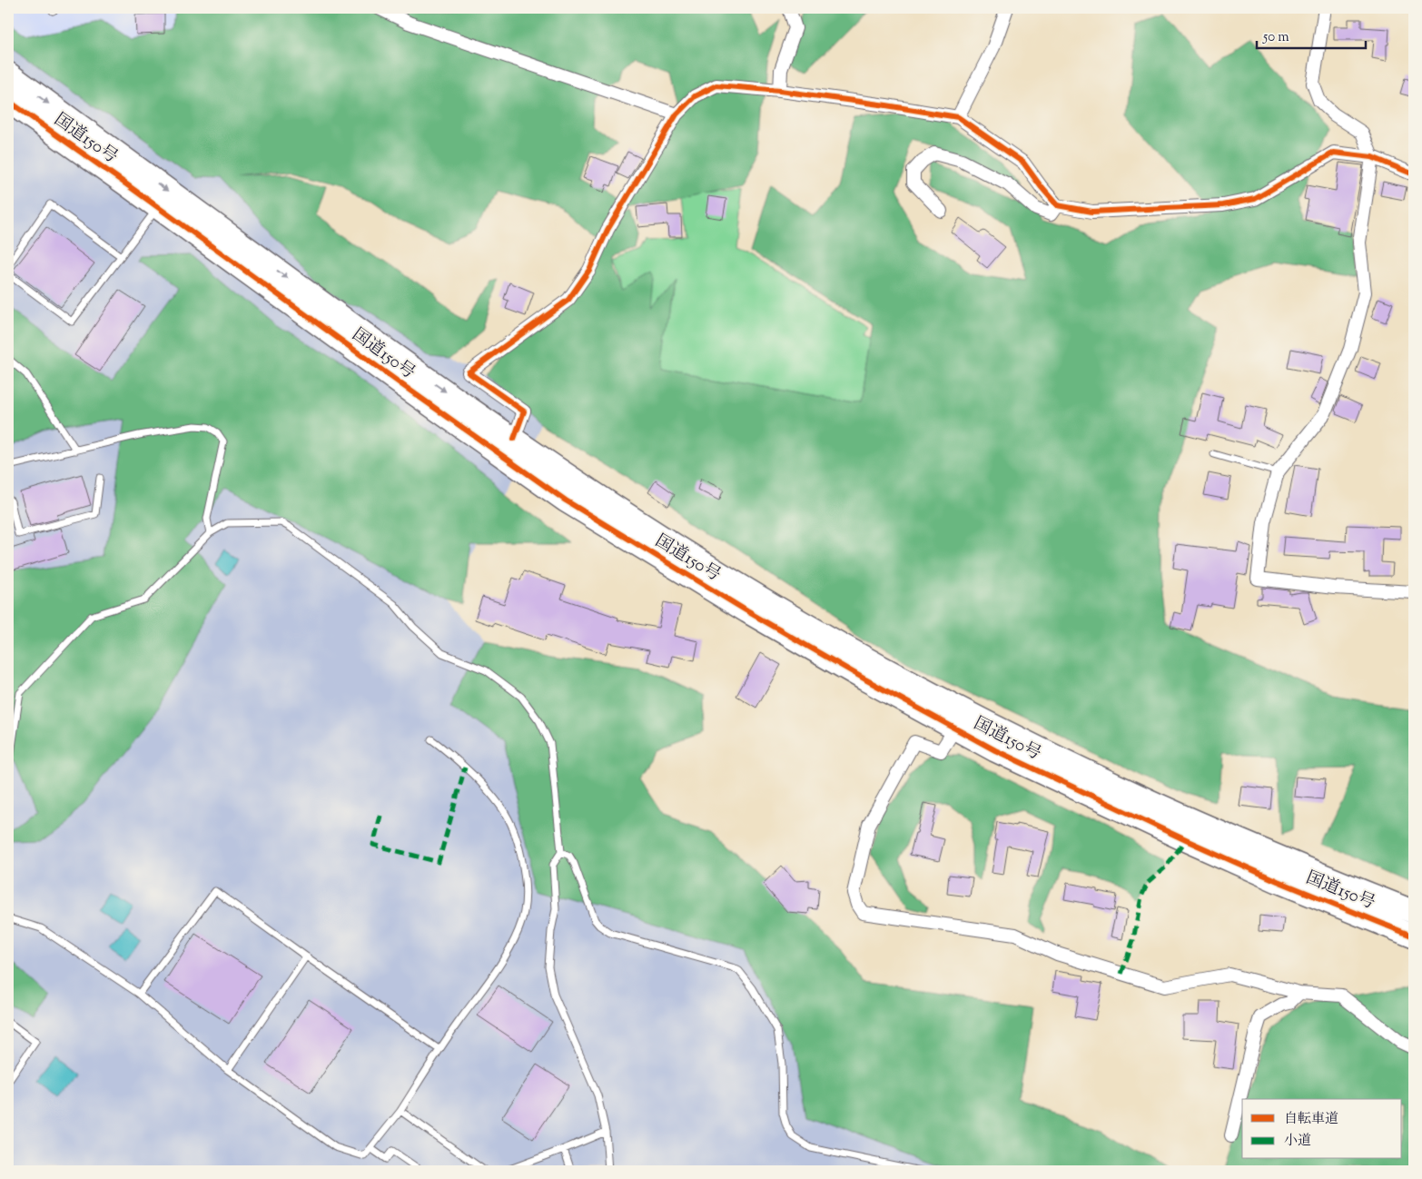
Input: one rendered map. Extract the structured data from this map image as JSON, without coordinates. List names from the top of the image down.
{
  "streets": {
    "highway": ["国道150号"]
  },
  "legend": ["自転車道", "小道"],
  "scale_bar": "50 m"
}
